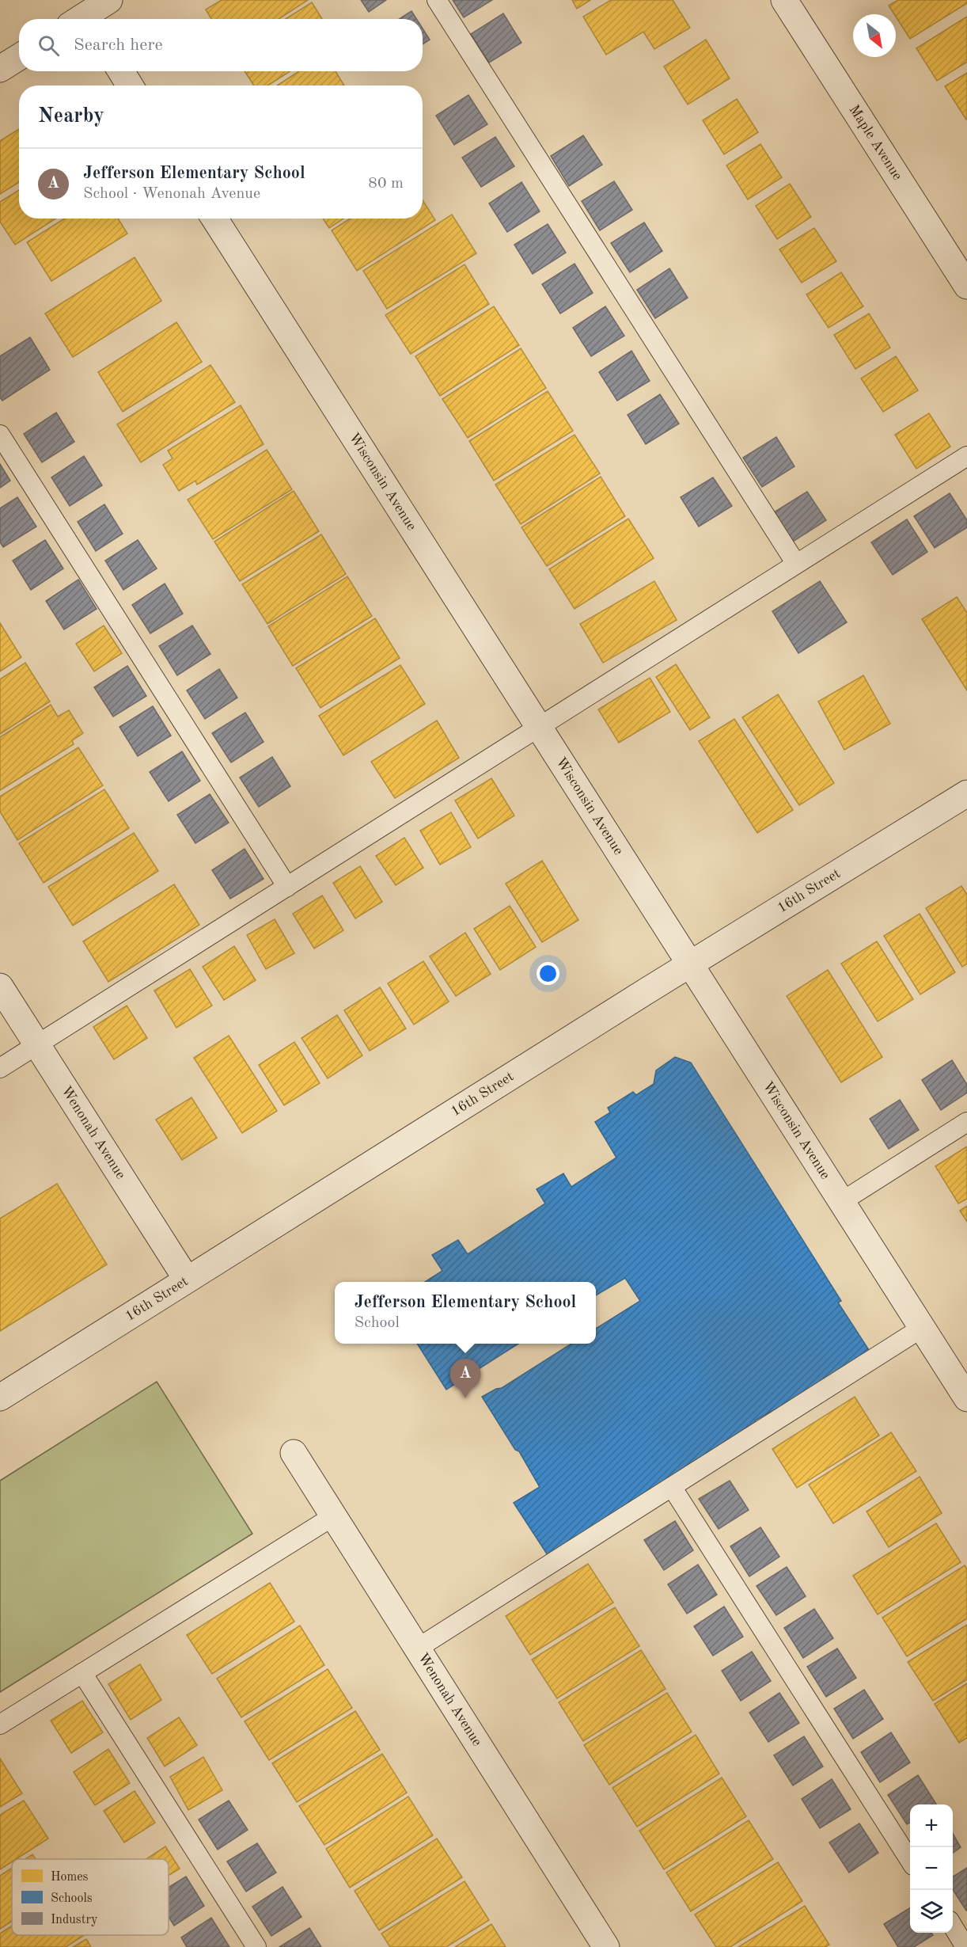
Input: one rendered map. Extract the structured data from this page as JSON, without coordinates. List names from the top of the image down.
{
  "streets": {
    "street": [
      "Maple Avenue",
      "Wisconsin Avenue",
      "16th Street",
      "Wenonah Avenue"
    ]
  },
  "crossings": [
    ["Wisconsin Avenue", "16th Street"],
    ["16th Street", "Wenonah Avenue"]
  ],
  "legend": ["Homes", "Schools", "Industry"],
  "north": "bottom right",
  "page": {
    "search": "Search here",
    "heading": "Nearby",
    "list": [
      {
        "mark": "A",
        "name": "Jefferson Elementary School",
        "note": "School · Wenonah Avenue",
        "value": "80 m"
      }
    ],
    "popup": ["Jefferson Elementary School", "School"],
    "pins": "A",
    "map_buttons": ["+", "−"]
  }
}
